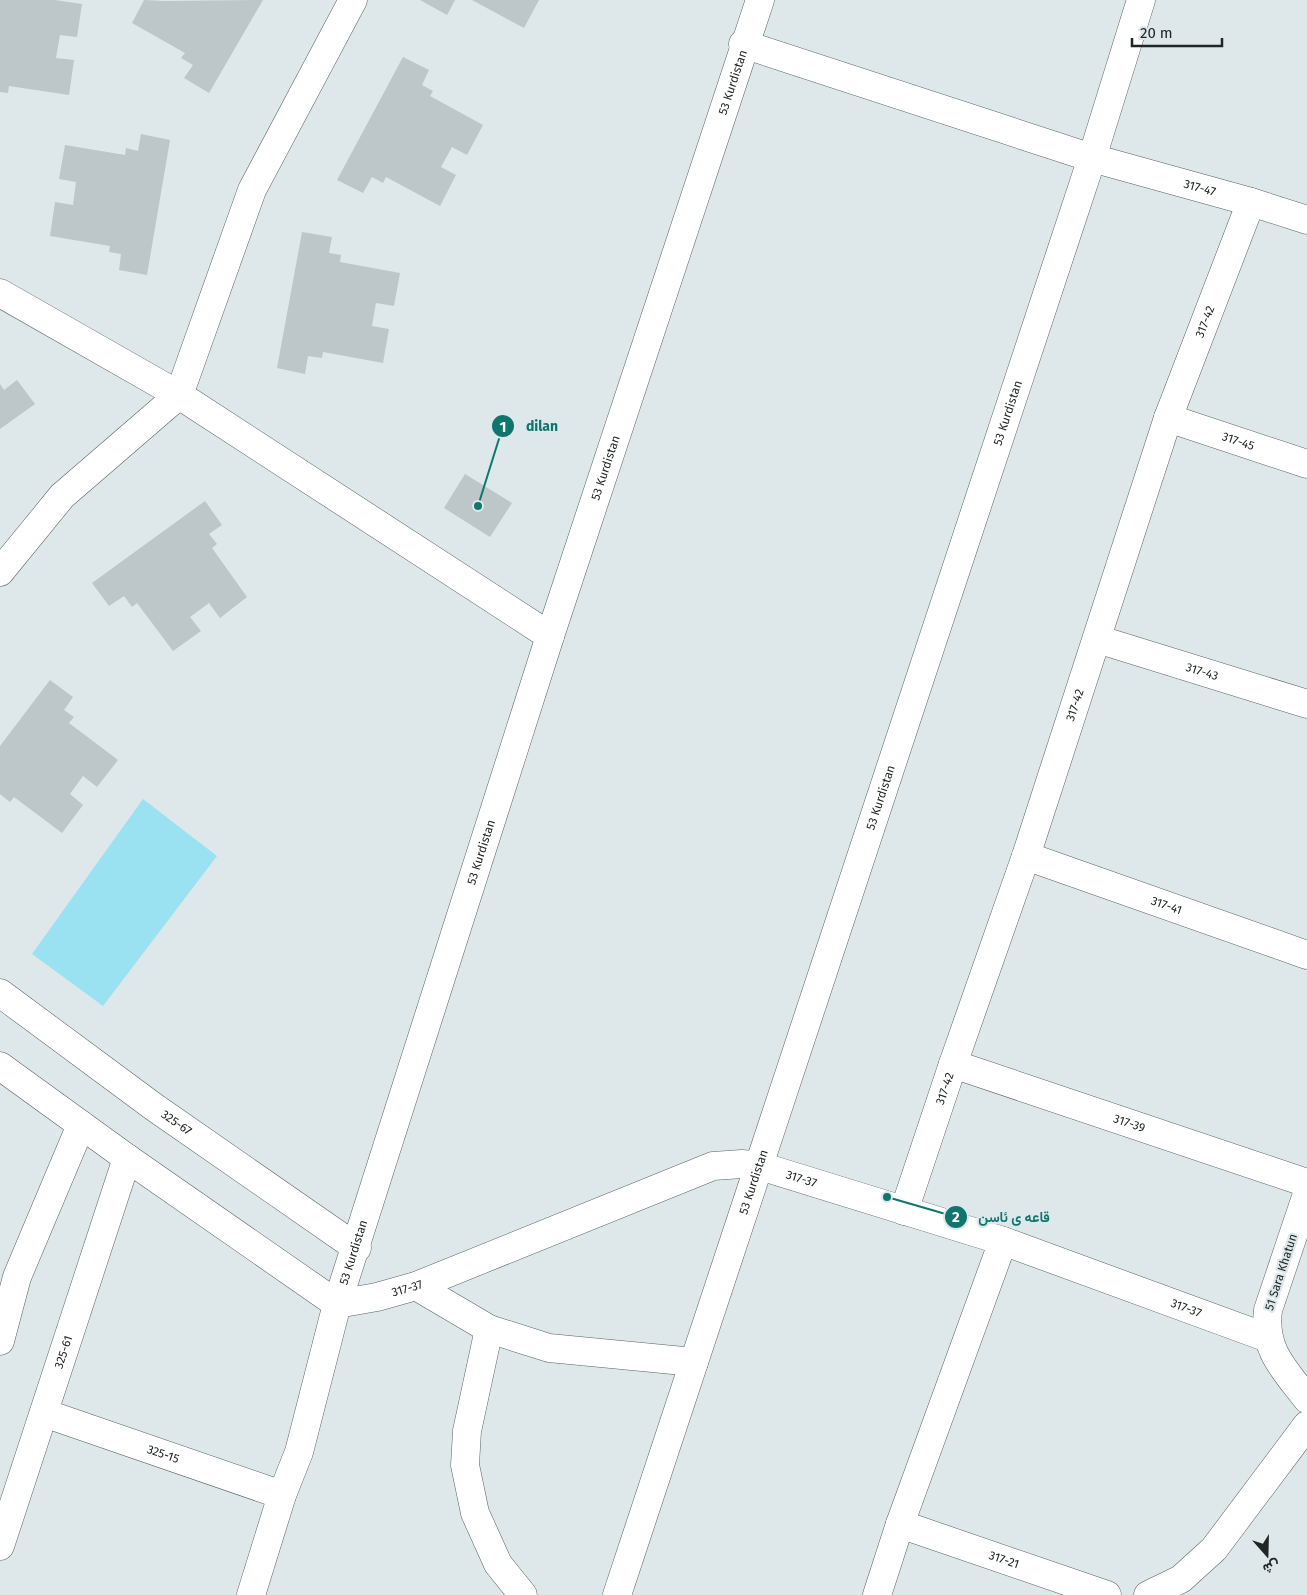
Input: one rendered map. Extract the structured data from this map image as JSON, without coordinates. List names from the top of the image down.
{
  "streets": {
    "street": [
      "53 Kurdistan",
      "317-47",
      "317-42",
      "317-45",
      "317-43",
      "317-41",
      "325-67",
      "317-39",
      "317-37",
      "51 Sara Khatun",
      "325-61",
      "325-15",
      "317-21"
    ]
  },
  "crossings": [
    ["53 Kurdistan", "317-47"],
    ["53 Kurdistan", "325-67"],
    ["53 Kurdistan", "317-37"],
    ["53 Kurdistan", "325-15"],
    ["317-47", "317-42"],
    ["317-42", "317-45"],
    ["317-42", "317-43"],
    ["317-42", "317-41"],
    ["317-42", "317-39"],
    ["317-42", "317-37"],
    ["317-37", "51 Sara Khatun"],
    ["325-61", "325-15"]
  ],
  "places": ["dilan", "قاعه ى ئاسن"],
  "scale_bar": "20 m",
  "north": "bottom"
}
